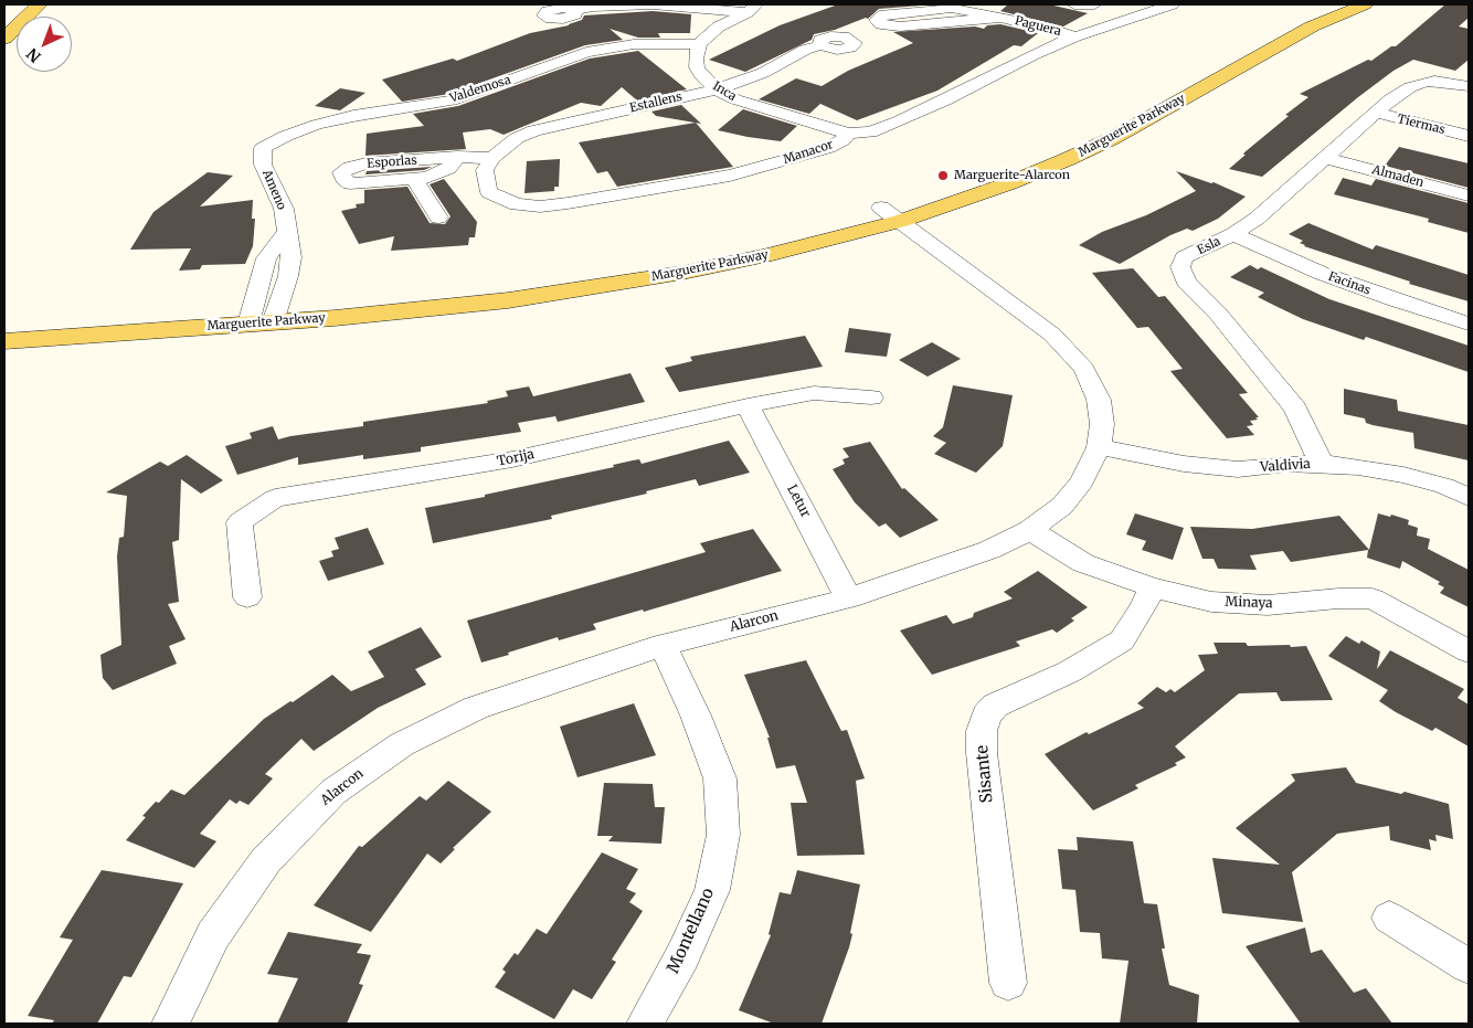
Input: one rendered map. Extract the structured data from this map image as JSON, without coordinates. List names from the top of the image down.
{
  "streets": {
    "main road": ["Marguerite Parkway"],
    "street": [
      "Paguera",
      "Valdemosa",
      "Inca",
      "Estallens",
      "Tiermas",
      "Manacor",
      "Esporlas",
      "Almaden",
      "Ameno",
      "Esla",
      "Facinas",
      "Torija",
      "Valdivia",
      "Letur",
      "Minaya",
      "Alarcon",
      "Sisante",
      "Montellano"
    ]
  },
  "crossings": [
    ["Paguera", "Manacor"],
    ["Valdemosa", "Inca"],
    ["Valdemosa", "Ameno"],
    ["Inca", "Estallens"],
    ["Inca", "Manacor"],
    ["Estallens", "Manacor"],
    ["Estallens", "Esporlas"],
    ["Tiermas", "Esla"],
    ["Marguerite Parkway", "Ameno"],
    ["Marguerite Parkway", "Alarcon"],
    ["Manacor", "Esporlas"],
    ["Almaden", "Esla"],
    ["Esla", "Facinas"],
    ["Esla", "Valdivia"],
    ["Torija", "Letur"],
    ["Valdivia", "Alarcon"],
    ["Letur", "Alarcon"],
    ["Minaya", "Alarcon"],
    ["Minaya", "Sisante"],
    ["Alarcon", "Montellano"]
  ],
  "places": ["Marguerite-Alarcon"],
  "north": "bottom left"
}
